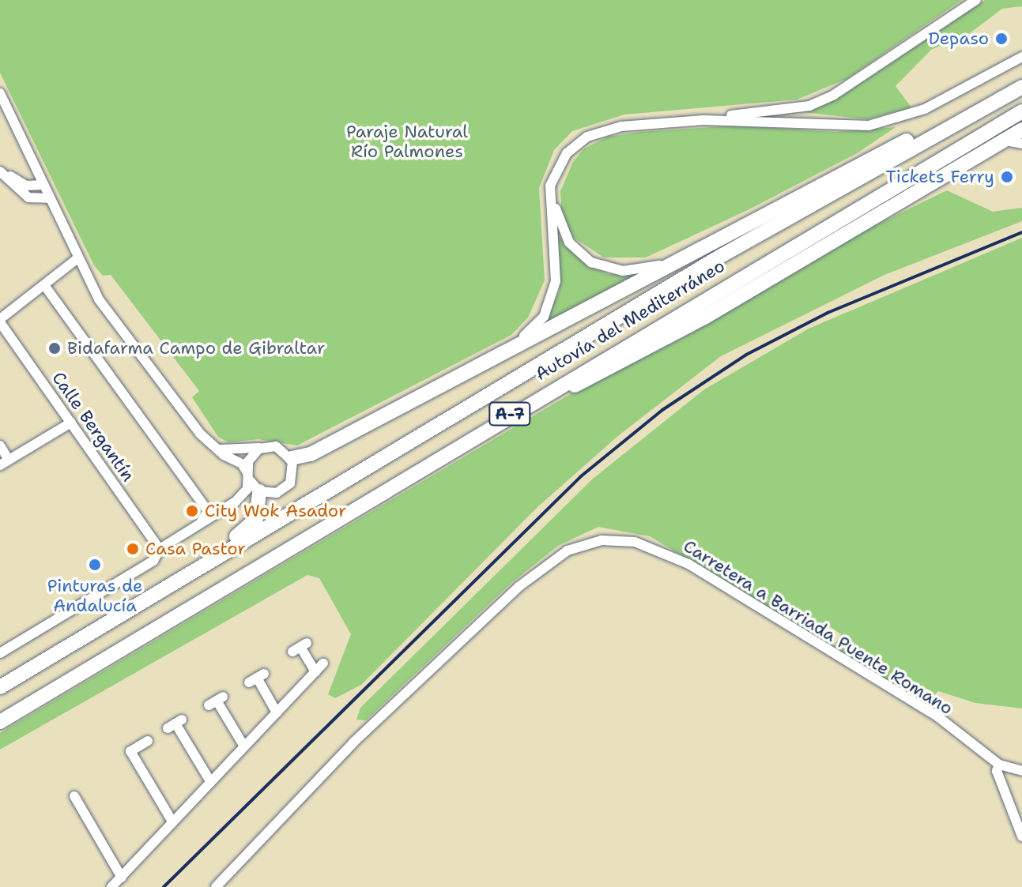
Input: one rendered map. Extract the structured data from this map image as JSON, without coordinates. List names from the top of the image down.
{
  "streets": {
    "highway": ["Autovía del Mediterráneo", "A-7"],
    "street": ["Calle Bergantín", "Carretera a Barriada Puente Romano"]
  },
  "parks": ["Paraje Natural Río Palmones"],
  "places": [
    "Depaso",
    "Tickets Ferry",
    "Bidafarma Campo de Gibraltar",
    "City Wok Asador",
    "Casa Pastor",
    "Pinturas de Andalucía"
  ]
}
